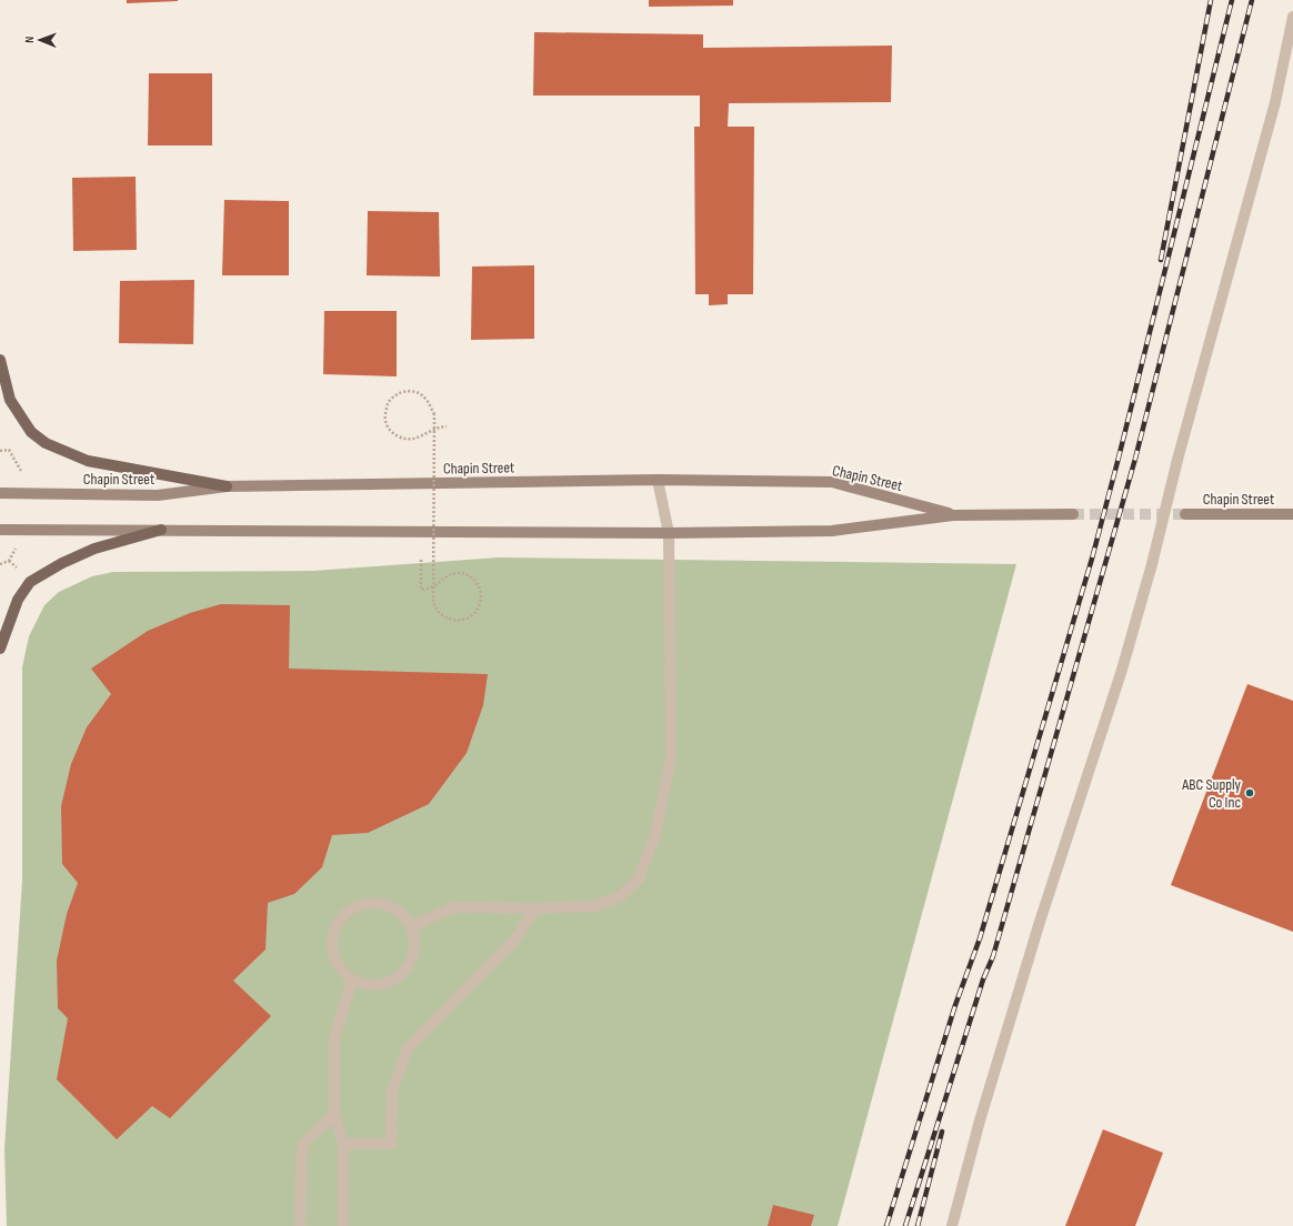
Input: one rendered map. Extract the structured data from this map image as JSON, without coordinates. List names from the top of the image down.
{
  "streets": {
    "main road": ["Chapin Street"]
  },
  "places": ["ABC Supply Co Inc"],
  "north": "left"
}
